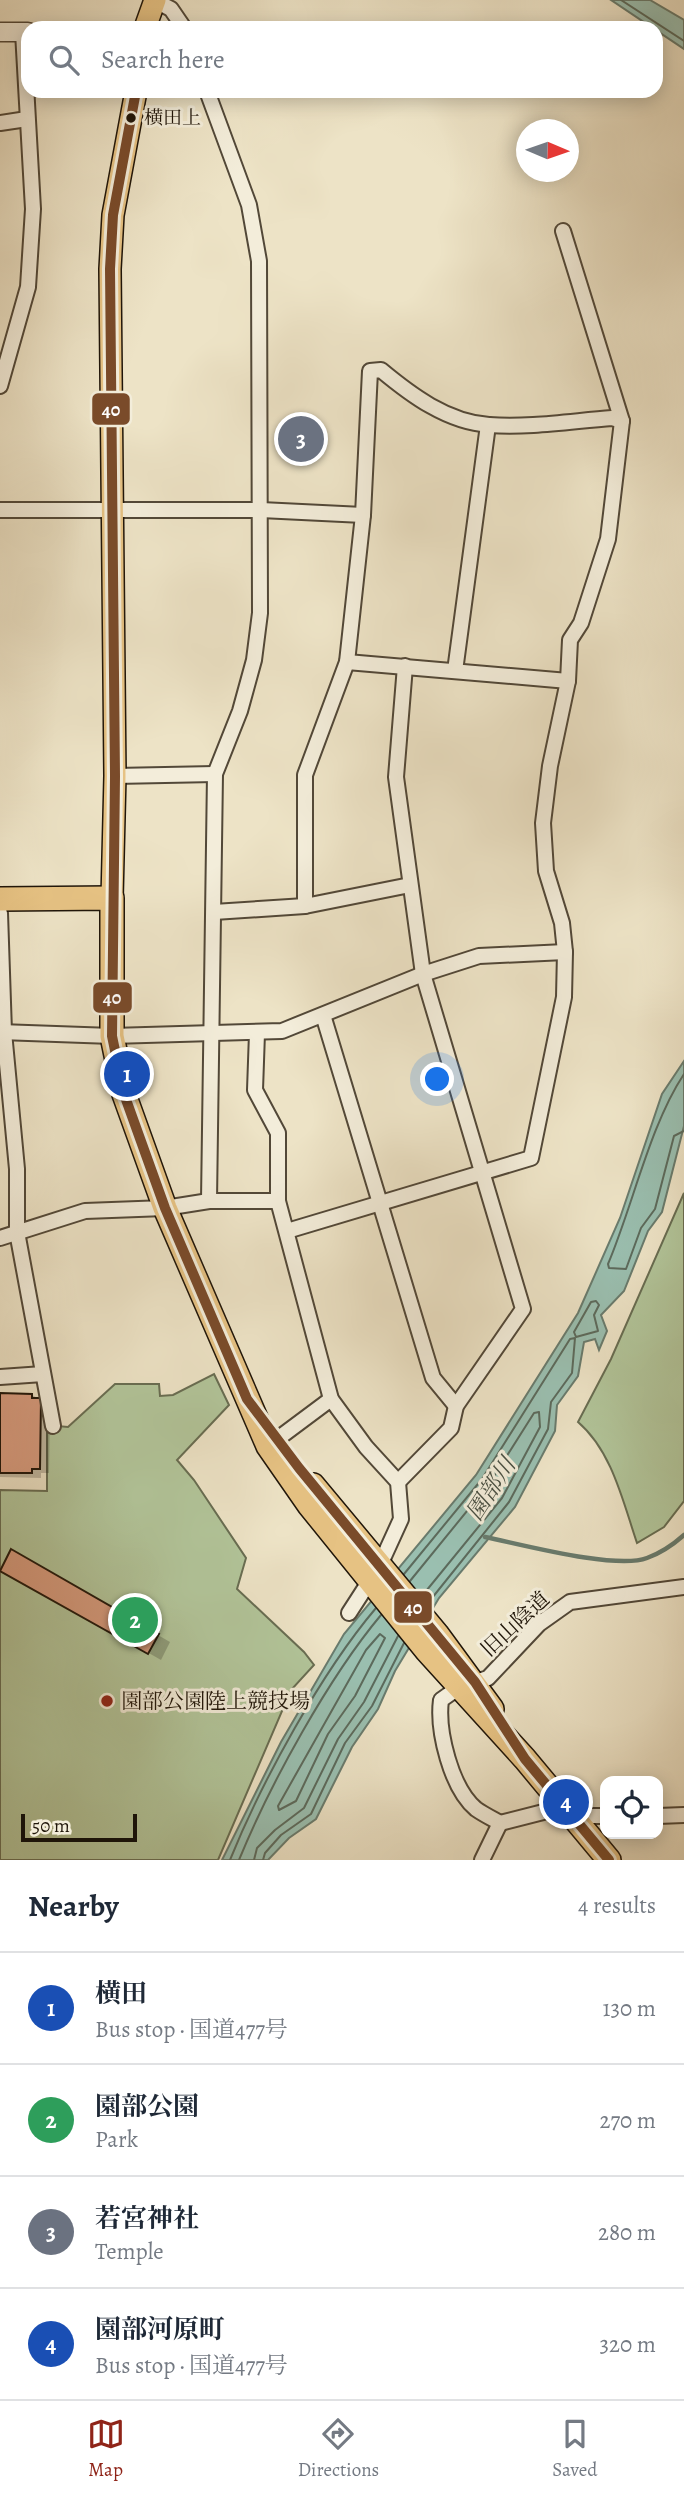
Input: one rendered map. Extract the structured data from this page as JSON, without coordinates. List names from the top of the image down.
{
  "streets": {
    "street": ["旧山陰道"]
  },
  "water": ["園部川"],
  "places": ["横田上", "園部公園陸上競技場"],
  "lines": ["transit line 40"],
  "scale_bar": "50 m",
  "north": "right",
  "page": {
    "search": "Search here",
    "pins": [
      "3",
      "1",
      "2",
      "4"
    ],
    "scale": "50 m",
    "heading": ["Nearby", "4 results"],
    "list": [
      {
        "mark": "1",
        "name": "横田",
        "note": "Bus stop · 国道477号",
        "value": "130 m"
      },
      {
        "mark": "2",
        "name": "園部公園",
        "note": "Park",
        "value": "270 m"
      },
      {
        "mark": "3",
        "name": "若宮神社",
        "note": "Temple",
        "value": "280 m"
      },
      {
        "mark": "4",
        "name": "園部河原町",
        "note": "Bus stop · 国道477号",
        "value": "320 m"
      }
    ],
    "nav": ["Map", "Directions", "Saved"]
  }
}
